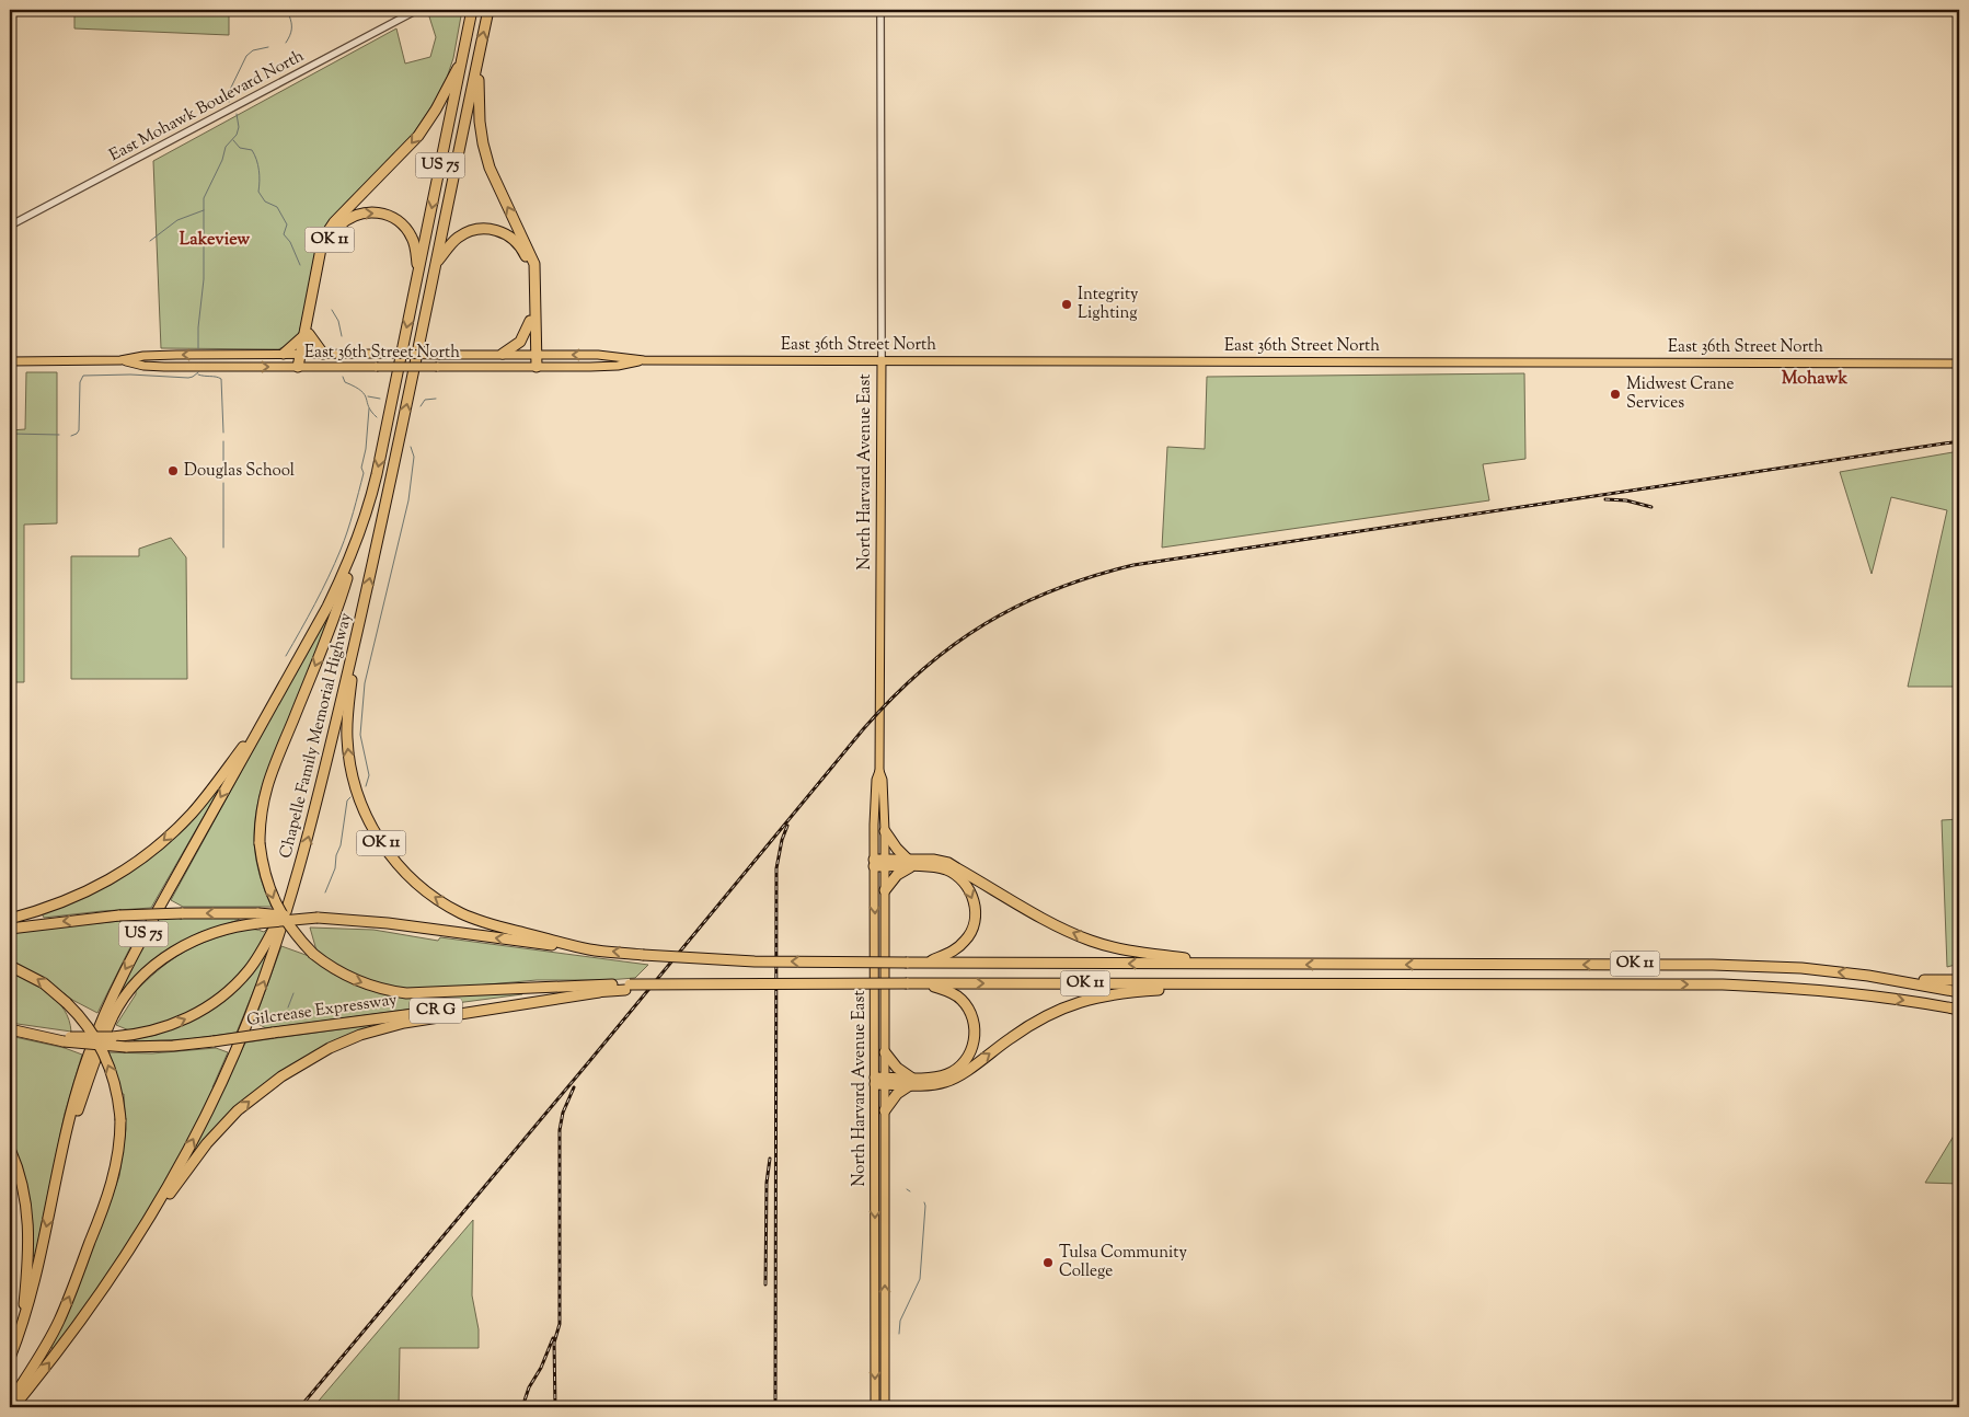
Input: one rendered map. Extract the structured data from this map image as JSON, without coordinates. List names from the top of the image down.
{
  "streets": {
    "highway": [
      "US 75",
      "OK 11",
      "Chapelle Family Memorial Highway",
      "Gilcrease Expressway",
      "CR G"
    ],
    "main road": ["East 36th Street North", "North Harvard Avenue East"],
    "street": ["East Mohawk Boulevard North"]
  },
  "crossings": [
    ["OK 11", "East 36th Street North"],
    ["OK 11", "Chapelle Family Memorial Highway"],
    ["OK 11", "Gilcrease Expressway"],
    ["East 36th Street North", "North Harvard Avenue East"]
  ],
  "districts": ["Lakeview", "Mohawk"],
  "places": [
    "Integrity Lighting",
    "Midwest Crane Services",
    "Douglas School",
    "Tulsa Community College"
  ]
}
